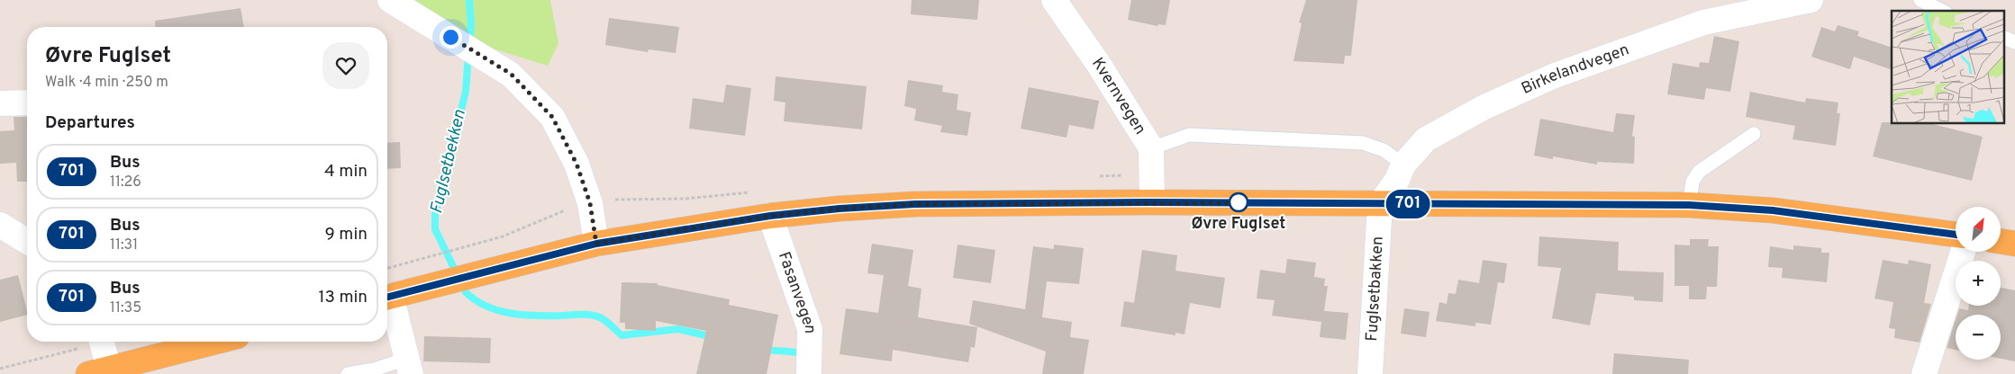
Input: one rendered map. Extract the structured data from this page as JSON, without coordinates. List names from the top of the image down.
{
  "streets": {
    "street": [
      "Birkelandvegen",
      "Kvernvegen",
      "Fuglsetbakken",
      "Fasanvegen"
    ]
  },
  "crossings": [
    ["Birkelandvegen", "Fuglsetbakken"]
  ],
  "water": ["Fuglsetbekken"],
  "places": ["Øvre Fuglset"],
  "lines": ["bus line 701"],
  "north": "top right",
  "page": {
    "on_map": "701",
    "heading": [
      ["Øvre Fuglset", "Walk · 4 min · 250 m"],
      "Departures"
    ],
    "list": [
      {
        "mark": "701",
        "name": "Bus",
        "note": "11:26",
        "value": "4 min"
      },
      {
        "mark": "701",
        "name": "Bus",
        "note": "11:31",
        "value": "9 min"
      },
      {
        "mark": "701",
        "name": "Bus",
        "note": "11:35",
        "value": "13 min"
      }
    ],
    "map_buttons": ["+", "−"]
  }
}
